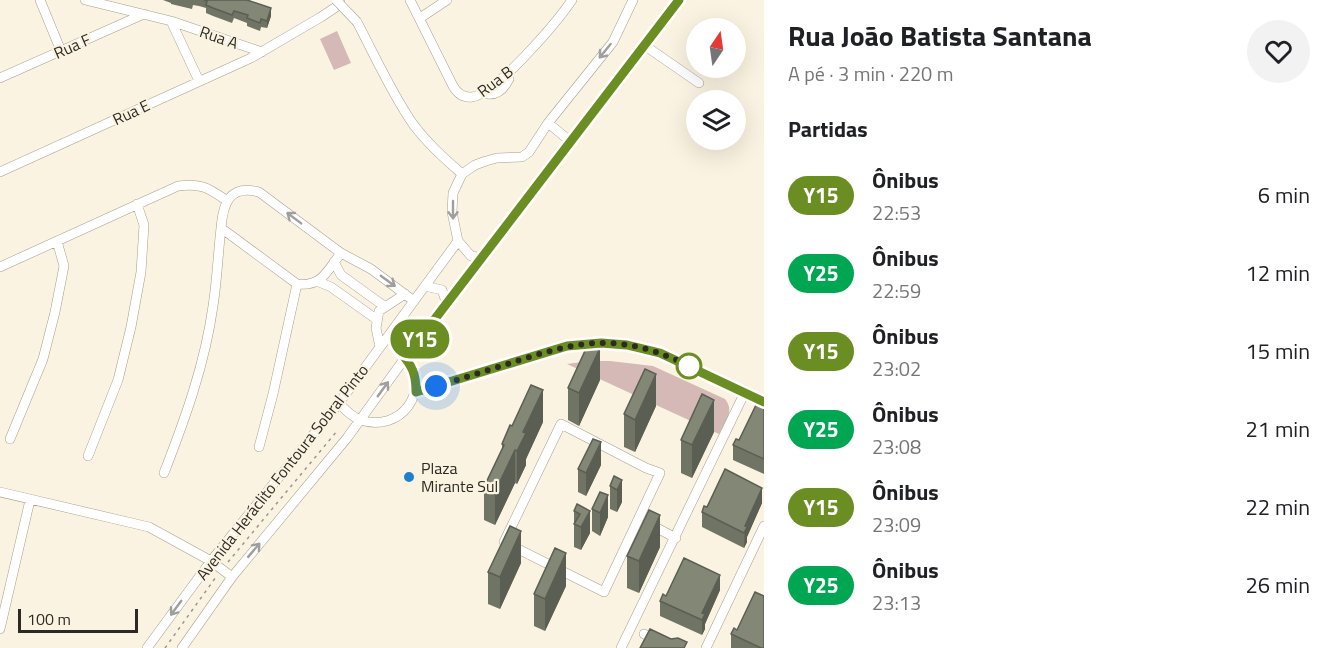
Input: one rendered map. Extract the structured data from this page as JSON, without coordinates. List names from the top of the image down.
{
  "streets": {
    "street": [
      "Rua A",
      "Rua F",
      "Rua B",
      "Rua E",
      "Avenida Heráclito Fontoura Sobral Pinto"
    ]
  },
  "crossings": [
    ["Rua A", "Rua F"],
    ["Rua A", "Rua E"]
  ],
  "places": ["Plaza Mirante Sul"],
  "lines": ["bus line Y15"],
  "scale_bar": "100 m",
  "north": "top",
  "page": {
    "on_map": "Y15",
    "heading": [
      ["Rua João Batista Santana", "A pé · 3 min · 220 m"],
      "Partidas"
    ],
    "list": [
      {
        "mark": "Y15",
        "name": "Ônibus",
        "note": "22:53",
        "value": "6 min"
      },
      {
        "mark": "Y25",
        "name": "Ônibus",
        "note": "22:59",
        "value": "12 min"
      },
      {
        "mark": "Y15",
        "name": "Ônibus",
        "note": "23:02",
        "value": "15 min"
      },
      {
        "mark": "Y25",
        "name": "Ônibus",
        "note": "23:08",
        "value": "21 min"
      },
      {
        "mark": "Y15",
        "name": "Ônibus",
        "note": "23:09",
        "value": "22 min"
      },
      {
        "mark": "Y25",
        "name": "Ônibus",
        "note": "23:13",
        "value": "26 min"
      }
    ],
    "scale": "100 m"
  }
}
